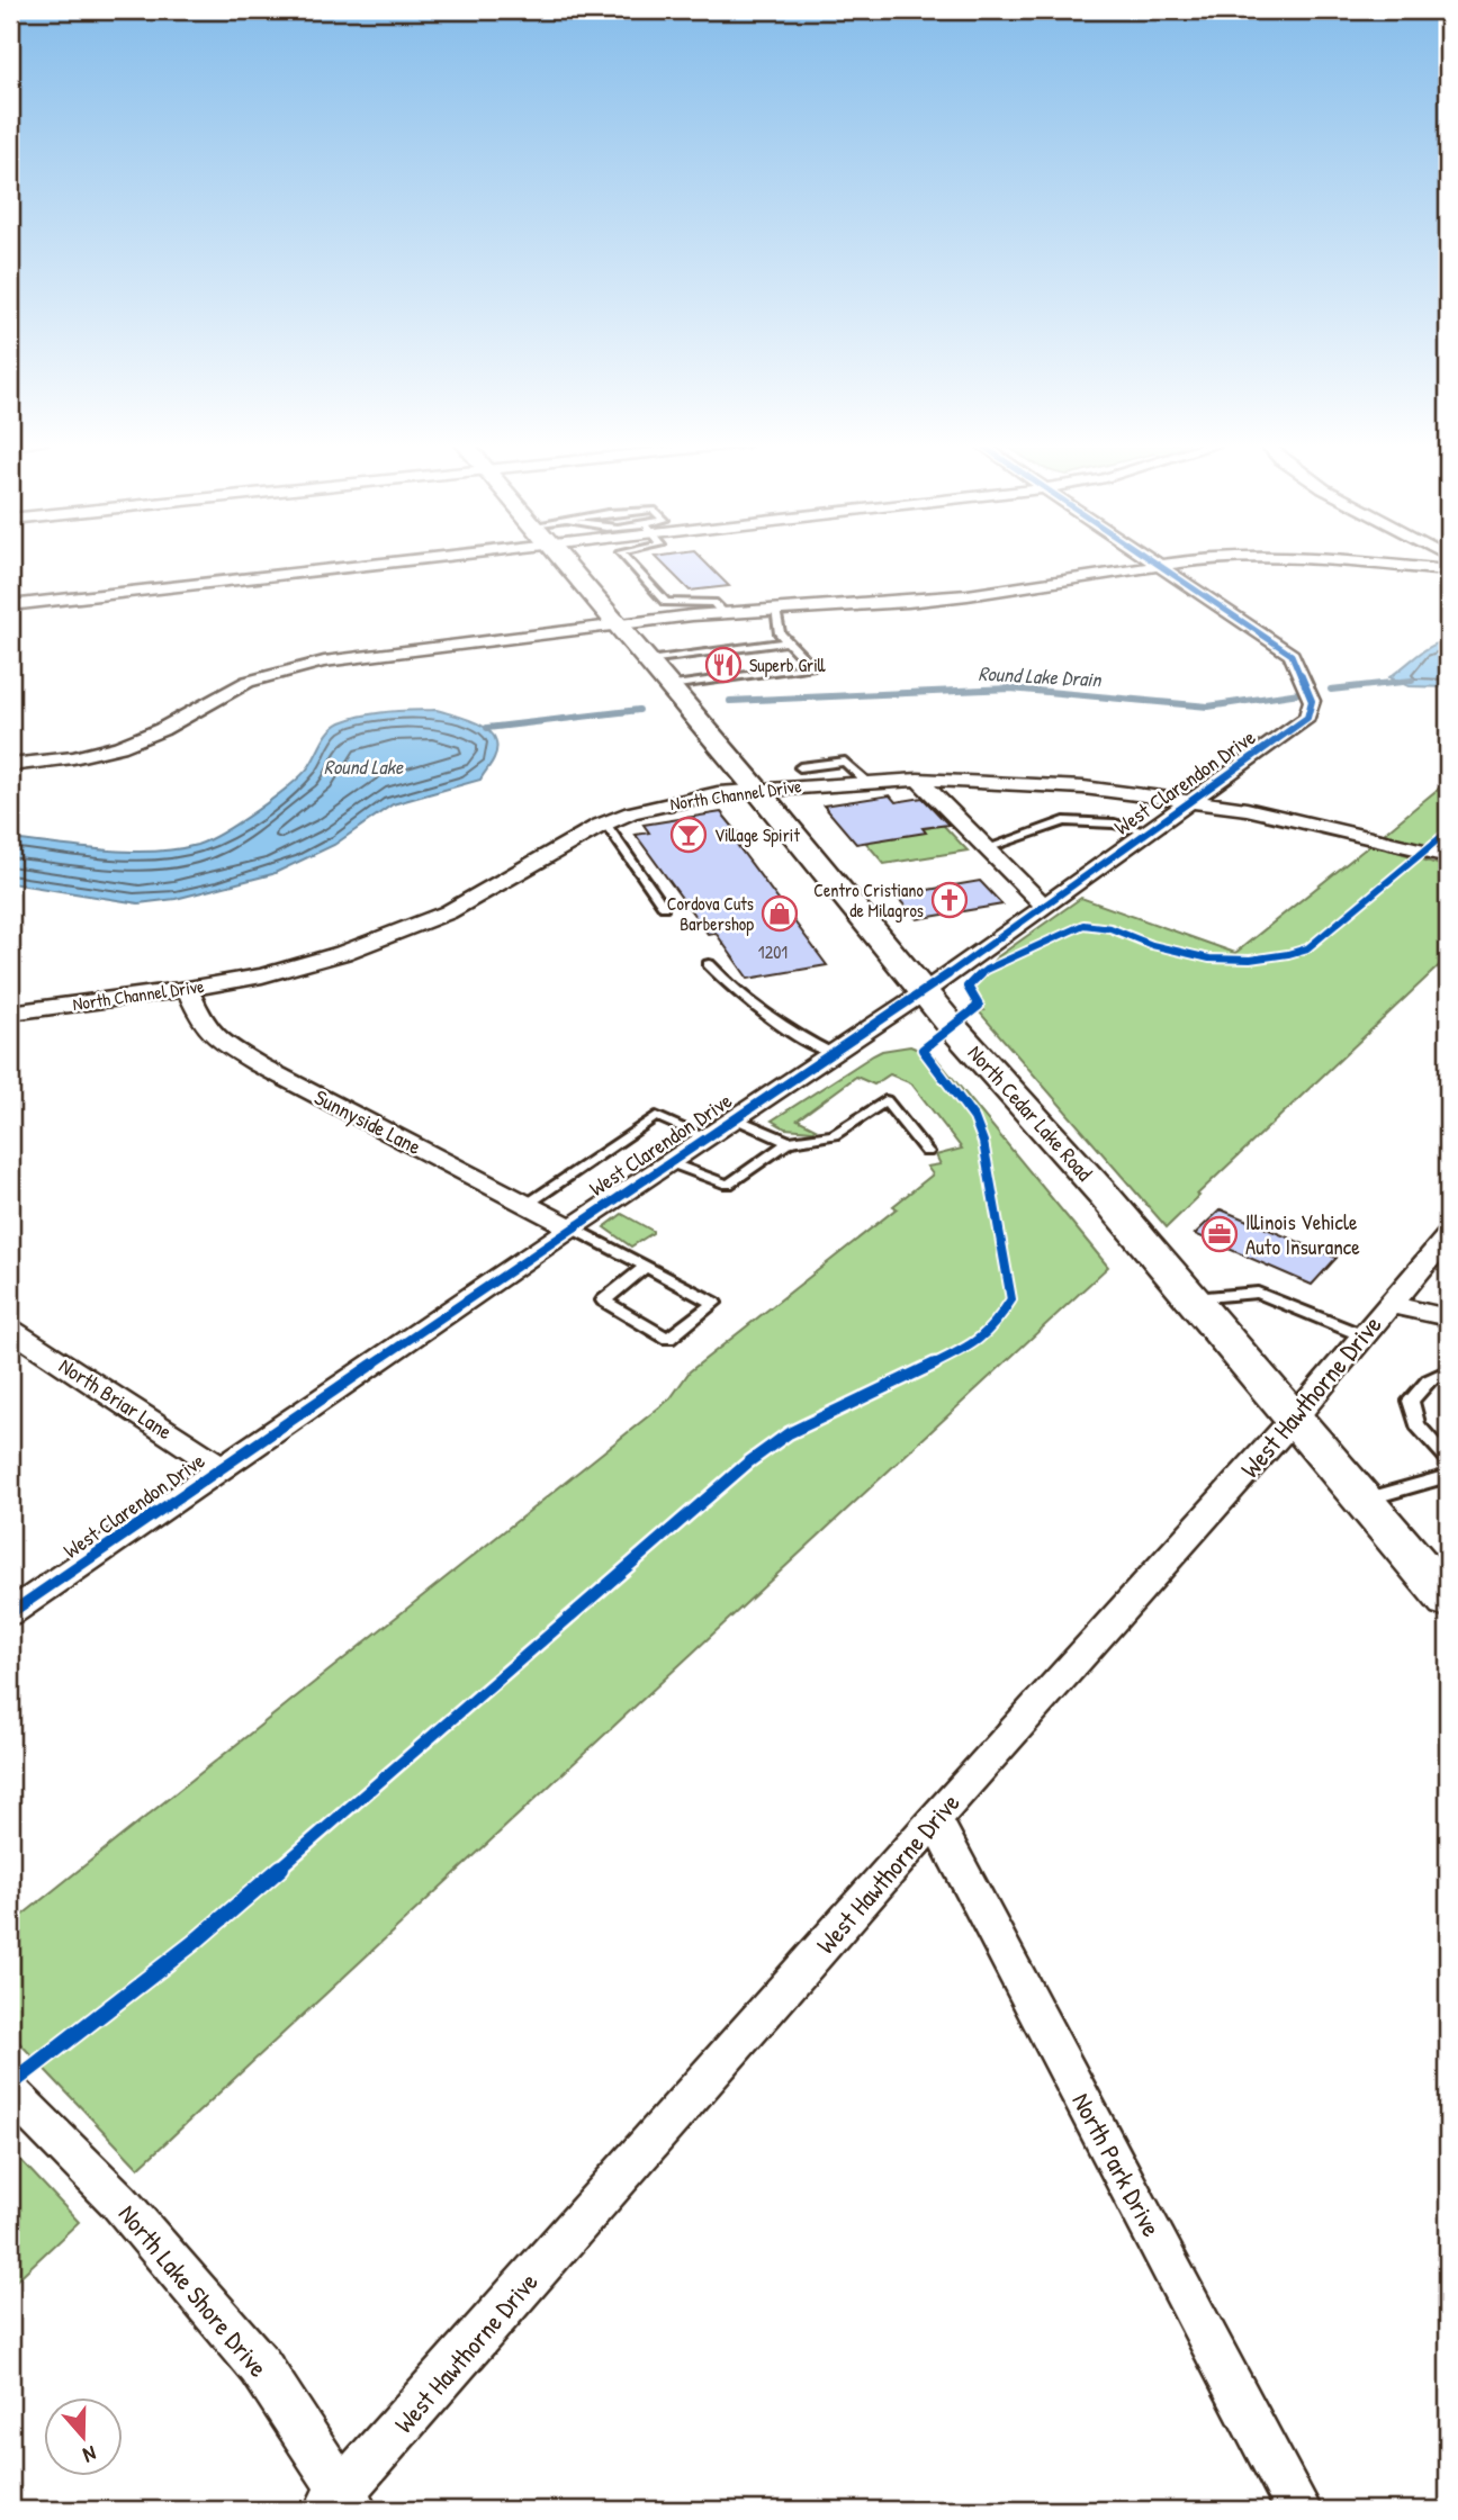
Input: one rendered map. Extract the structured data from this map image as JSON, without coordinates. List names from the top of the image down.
{
  "streets": {
    "main road": ["North Cedar Lake Road"],
    "street": [
      "West Clarendon Drive",
      "North Channel Drive",
      "Sunnyside Lane",
      "West Hawthorne Drive",
      "North Briar Lane",
      "North Park Drive",
      "North Lake Shore Drive"
    ]
  },
  "crossings": [
    ["West Clarendon Drive", "North Channel Drive"],
    ["West Clarendon Drive", "North Cedar Lake Road"],
    ["West Clarendon Drive", "Sunnyside Lane"],
    ["West Clarendon Drive", "North Briar Lane"],
    ["North Channel Drive", "North Cedar Lake Road"],
    ["North Channel Drive", "Sunnyside Lane"],
    ["North Cedar Lake Road", "West Hawthorne Drive"],
    ["West Hawthorne Drive", "North Park Drive"],
    ["West Hawthorne Drive", "North Lake Shore Drive"]
  ],
  "water": ["Round Lake Drain", "Round Lake"],
  "places": {
    "restaurant": ["Superb Grill"],
    "bar": ["Village Spirit"],
    "church": ["Centro Cristiano de Milagros"],
    "shop": ["Cordova Cuts Barbershop"],
    "office": ["Illinois Vehicle Auto Insurance"]
  },
  "house_numbers": ["1201"],
  "north": "bottom"
}
